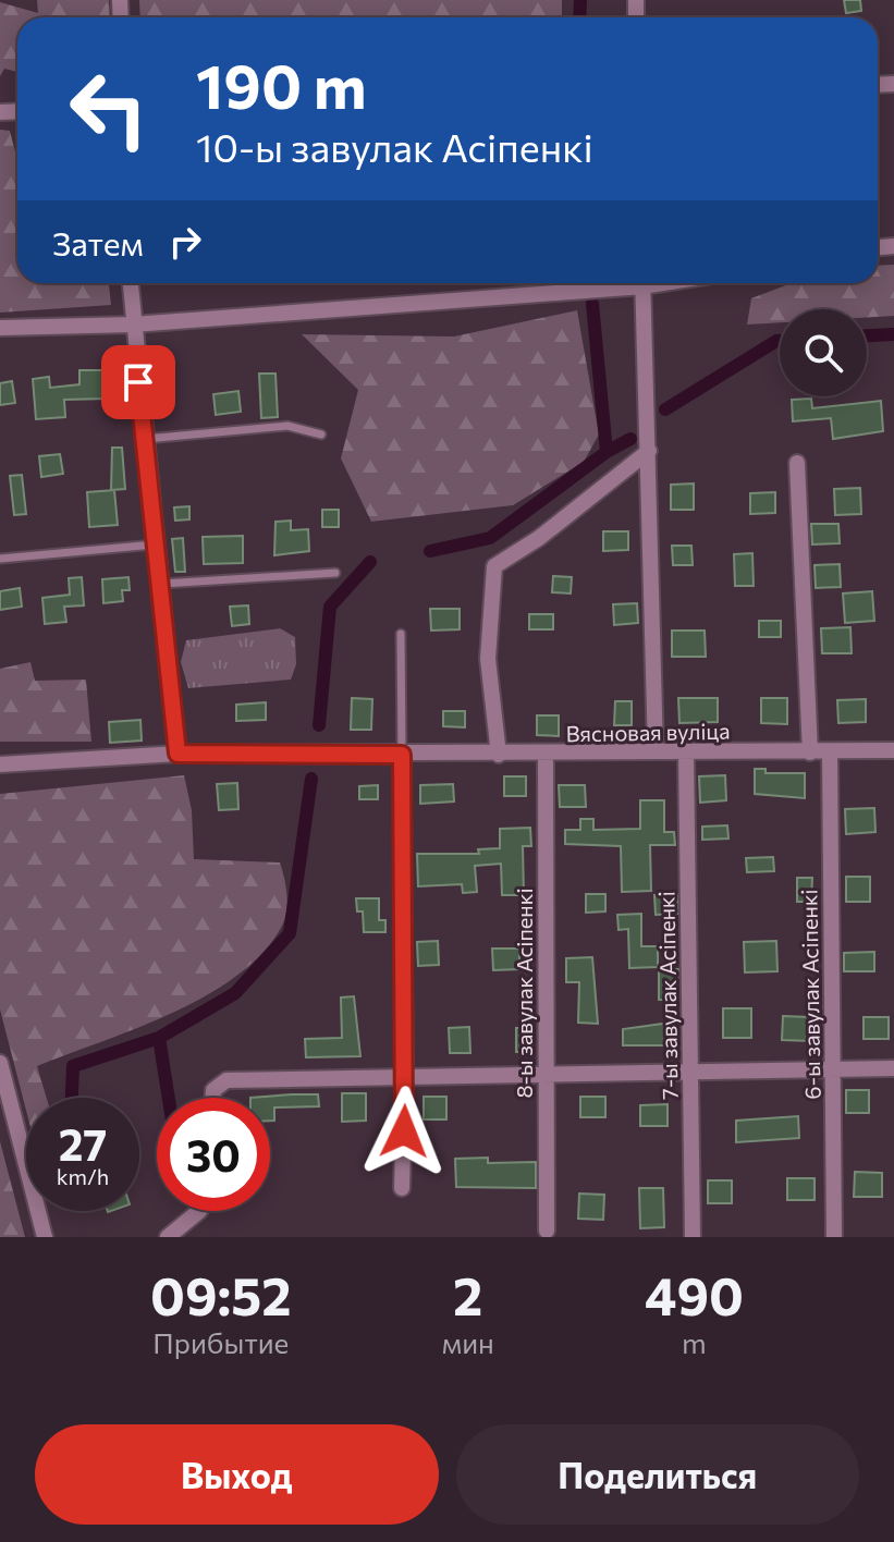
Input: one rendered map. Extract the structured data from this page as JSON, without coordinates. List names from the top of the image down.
{
  "streets": {
    "street": [
      "Вясновая вуліца",
      "8-ы завулак Асіпенкі",
      "6-ы завулак Асіпенкі",
      "7-ы завулак Асіпенкі"
    ]
  },
  "crossings": [
    ["Вясновая вуліца", "8-ы завулак Асіпенкі"],
    ["Вясновая вуліца", "6-ы завулак Асіпенкі"],
    ["Вясновая вуліца", "7-ы завулак Асіпенкі"]
  ],
  "page": {
    "turn": ["190 m", "10-ы завулак Асіпенкі"],
    "then": "Затем",
    "speed": "27 km/h",
    "limit": "30",
    "eta": [
      "09:52",
      "Прибытие",
      "2",
      "мин",
      "490",
      "m"
    ],
    "buttons": ["Выход", "Поделиться"]
  }
}
